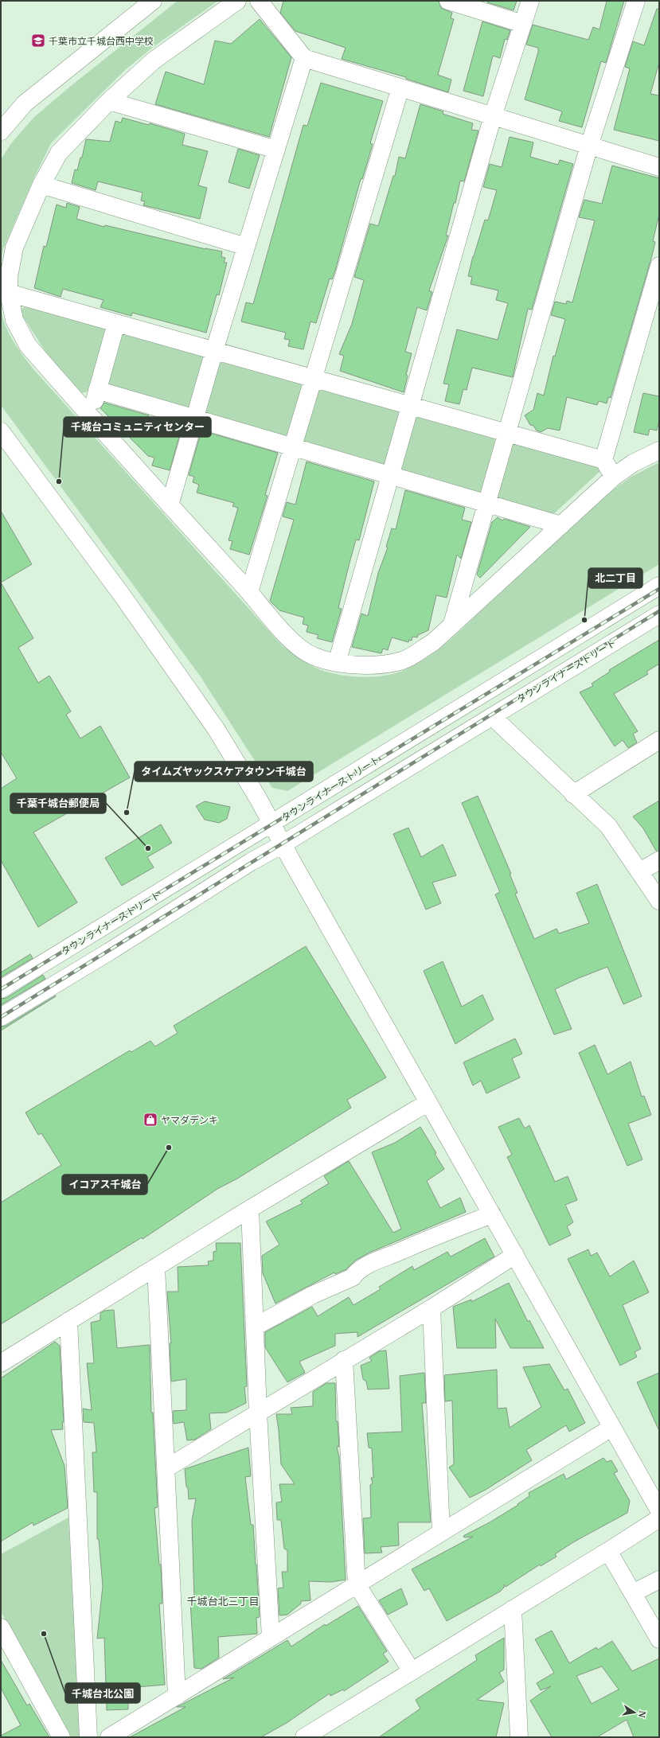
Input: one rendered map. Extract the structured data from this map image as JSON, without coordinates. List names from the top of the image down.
{
  "streets": {
    "street": ["タウンライナーストリート"]
  },
  "districts": ["千城台北三丁目"],
  "places": {
    "school or university": ["千葉市立千城台西中学校"],
    "other": [
      "千城台コミュニティセンター",
      "北二丁目",
      "タイムズヤックスケアタウン千城台",
      "千葉千城台郵便局",
      "イコアス千城台",
      "千城台北公園"
    ],
    "shop": ["ヤマダデンキ"]
  },
  "north": "right"
}
